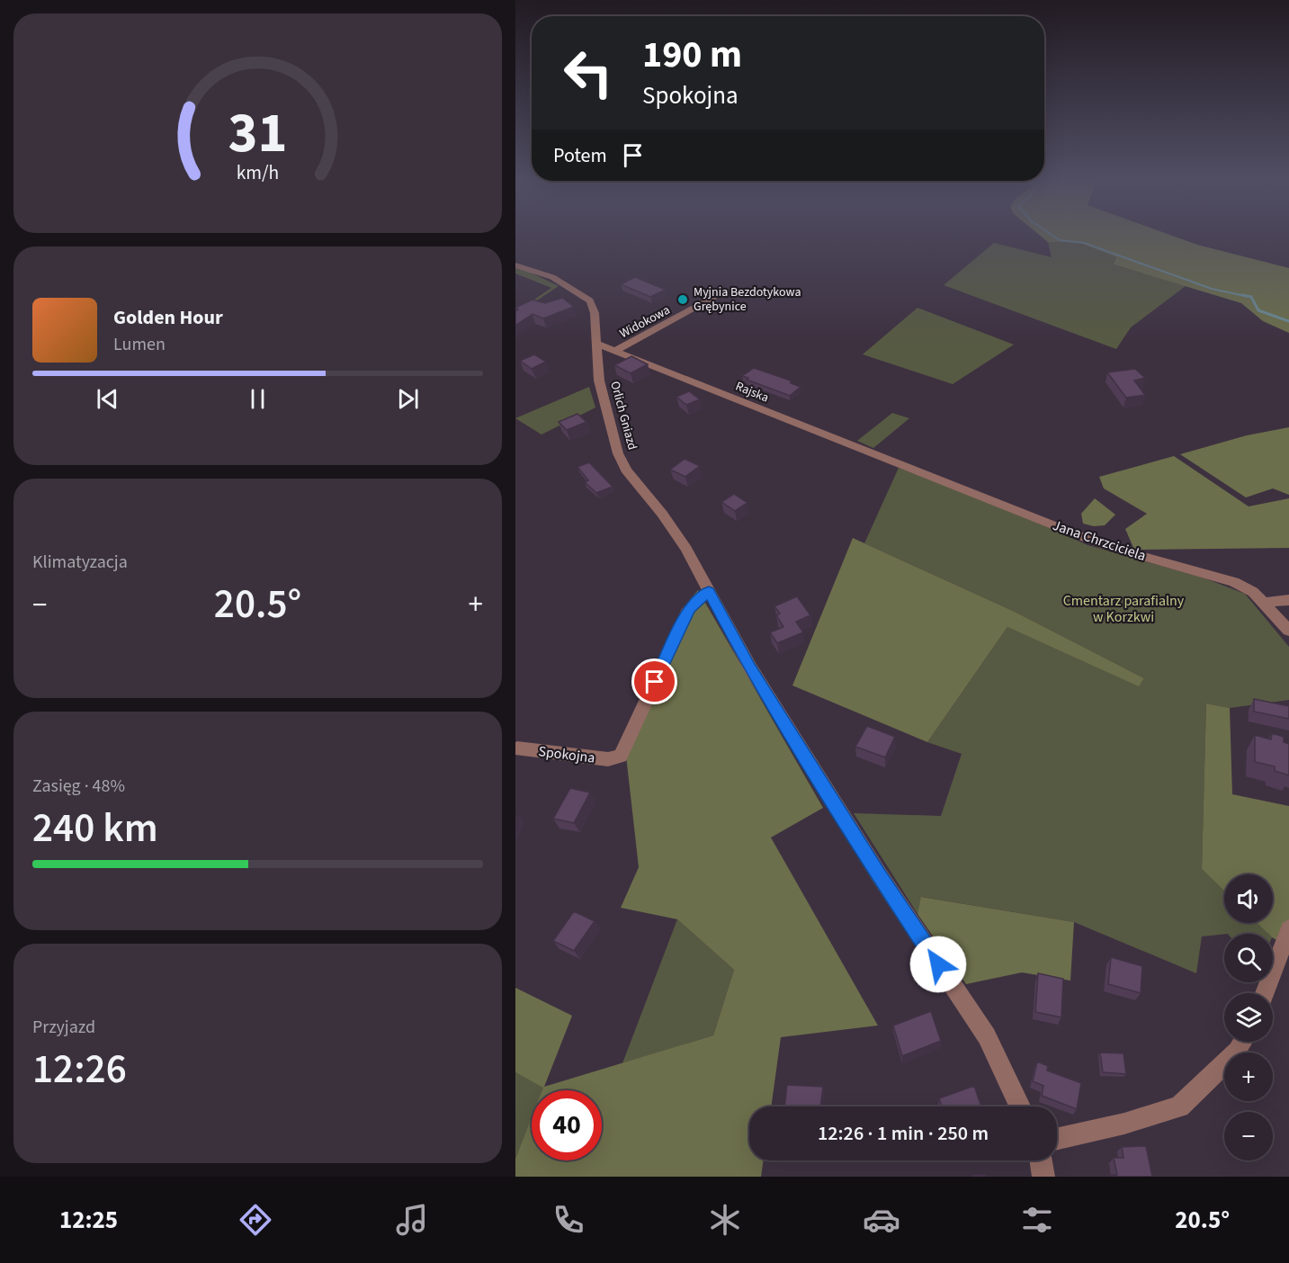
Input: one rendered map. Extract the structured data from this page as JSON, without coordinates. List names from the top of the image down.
{
  "streets": {
    "street": [
      "Widokowa",
      "Rajska",
      "Orlich Gniazd",
      "Jana Chrzciciela",
      "Spokojna"
    ]
  },
  "crossings": [
    ["Widokowa", "Rajska"],
    ["Rajska", "Orlich Gniazd"],
    ["Rajska", "Jana Chrzciciela"],
    ["Orlich Gniazd", "Spokojna"]
  ],
  "parks": ["Cmentarz parafialny w Korzkwi"],
  "places": ["Myjnia Bezdotykowa Grębynice"],
  "page": {
    "turn": ["190 m", "Spokojna"],
    "then": "Potem",
    "song": ["Golden Hour", "Lumen"],
    "tile": [
      "Klimatyzacja",
      ["Zasięg · 48%", "240 km"],
      ["Przyjazd", "12:26"]
    ],
    "heat": ["−", "20.5°", "+"],
    "map_buttons": ["+", "−"],
    "limit": "40",
    "trip": "12:26 · 1 min · 250 m",
    "tabs": ["12:25", "20.5°"],
    "gauge": ["31", "km/h"]
  }
}
